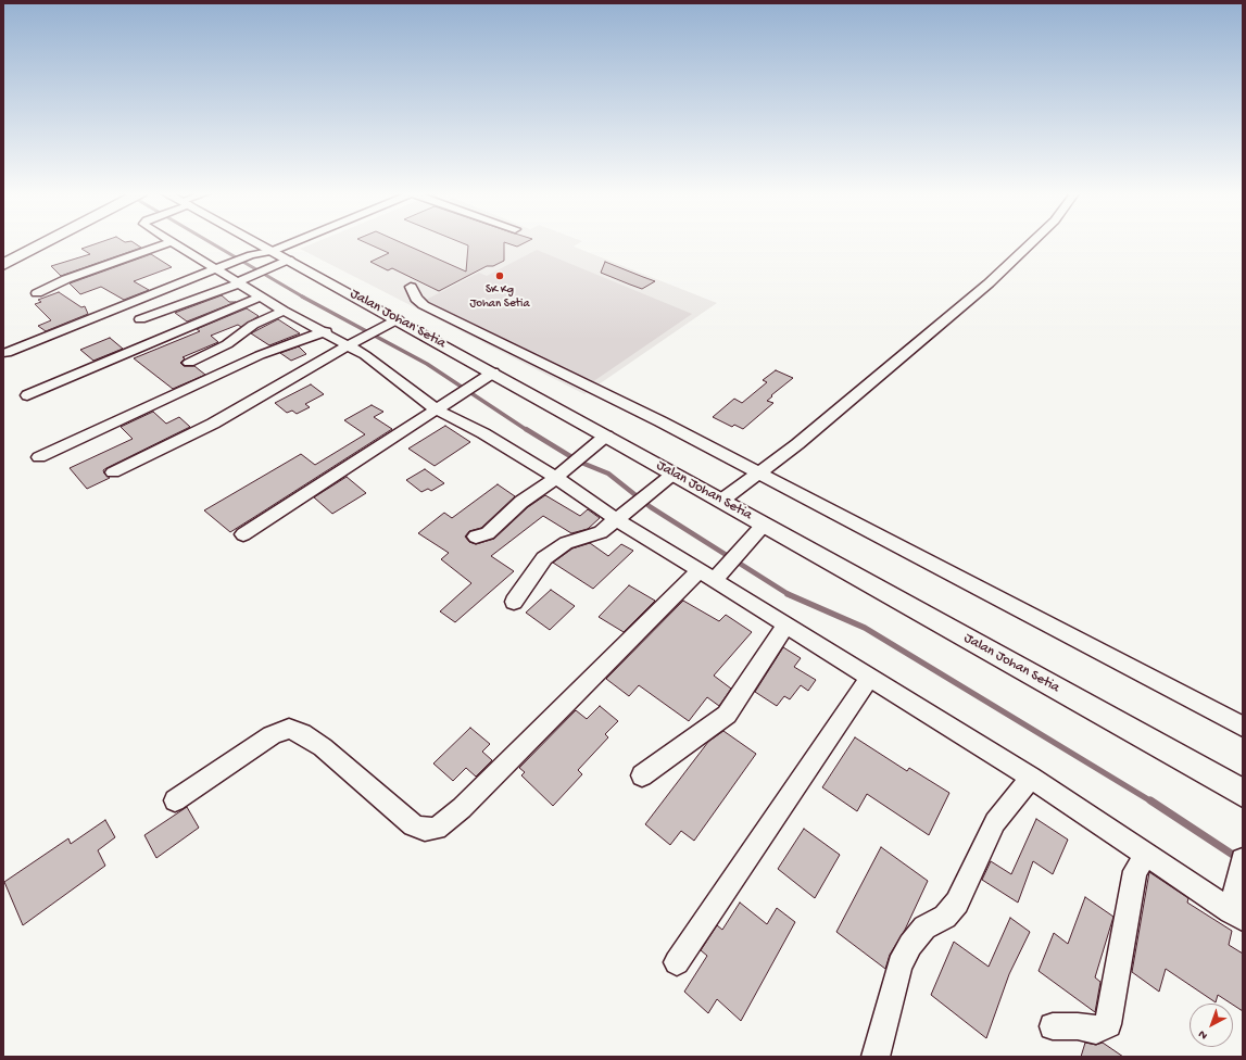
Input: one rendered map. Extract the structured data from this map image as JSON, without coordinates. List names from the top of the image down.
{
  "streets": {
    "main road": ["Jalan Johan Setia"]
  },
  "places": ["SK Kg Johan Setia"],
  "north": "bottom left"
}
